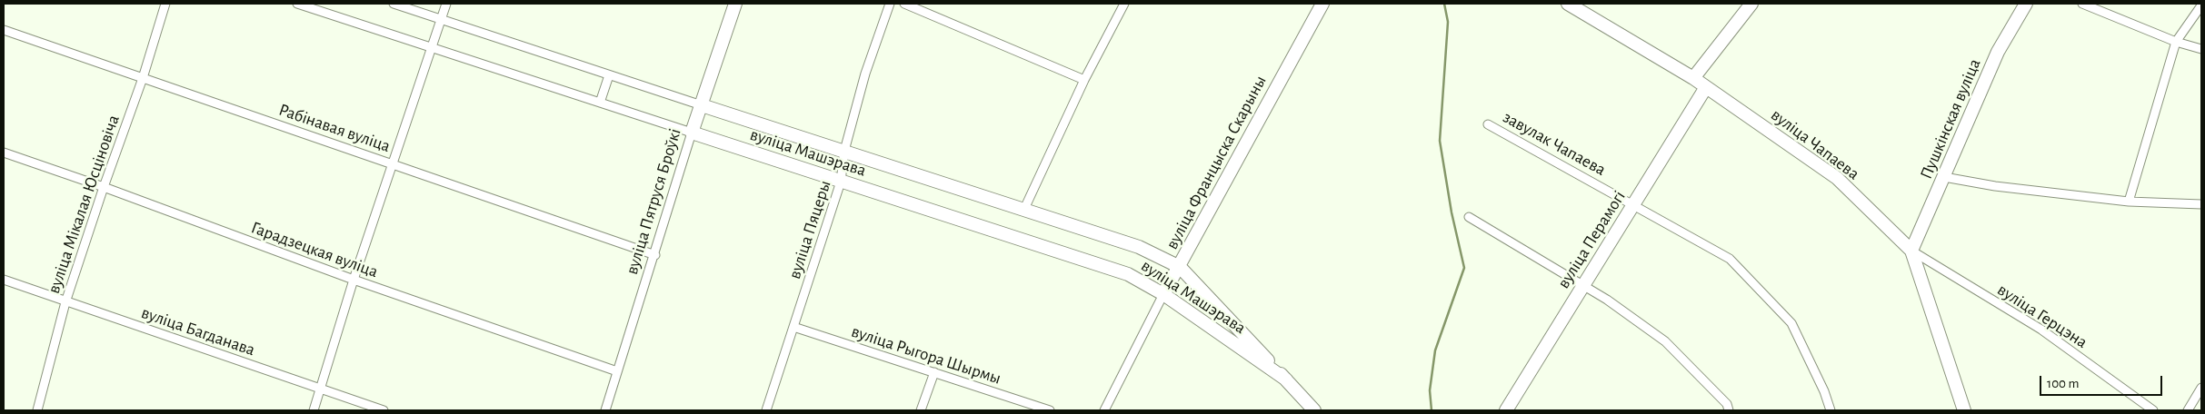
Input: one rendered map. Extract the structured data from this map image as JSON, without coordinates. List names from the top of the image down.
{
  "streets": {
    "street": [
      "Пушкінская вуліца",
      "Рабінавая вуліца",
      "завулак Чапаева",
      "вуліца Чапаева",
      "вуліца Машэрава",
      "вуліца Францыска Скарыны",
      "вуліца Пятруся Броўкі",
      "вуліца Мікалая Юсціновіча",
      "вуліца Пяцеры",
      "вуліца Перамогі",
      "Гарадзецкая вуліца",
      "вуліца Герцэна",
      "вуліца Багданава",
      "вуліца Рыгора Шырмы"
    ]
  },
  "crossings": [
    ["Пушкінская вуліца", "вуліца Чапаева"],
    ["Пушкінская вуліца", "вуліца Герцэна"],
    ["Рабінавая вуліца", "вуліца Пятруся Броўкі"],
    ["Рабінавая вуліца", "вуліца Мікалая Юсціновіча"],
    ["завулак Чапаева", "вуліца Перамогі"],
    ["вуліца Чапаева", "вуліца Перамогі"],
    ["вуліца Чапаева", "вуліца Герцэна"],
    ["вуліца Машэрава", "вуліца Францыска Скарыны"],
    ["вуліца Машэрава", "вуліца Пятруся Броўкі"],
    ["вуліца Машэрава", "вуліца Пяцеры"],
    ["вуліца Пятруся Броўкі", "Гарадзецкая вуліца"],
    ["вуліца Мікалая Юсціновіча", "Гарадзецкая вуліца"],
    ["вуліца Мікалая Юсціновіча", "вуліца Багданава"],
    ["вуліца Пяцеры", "вуліца Рыгора Шырмы"]
  ],
  "scale_bar": "100 m"
}
